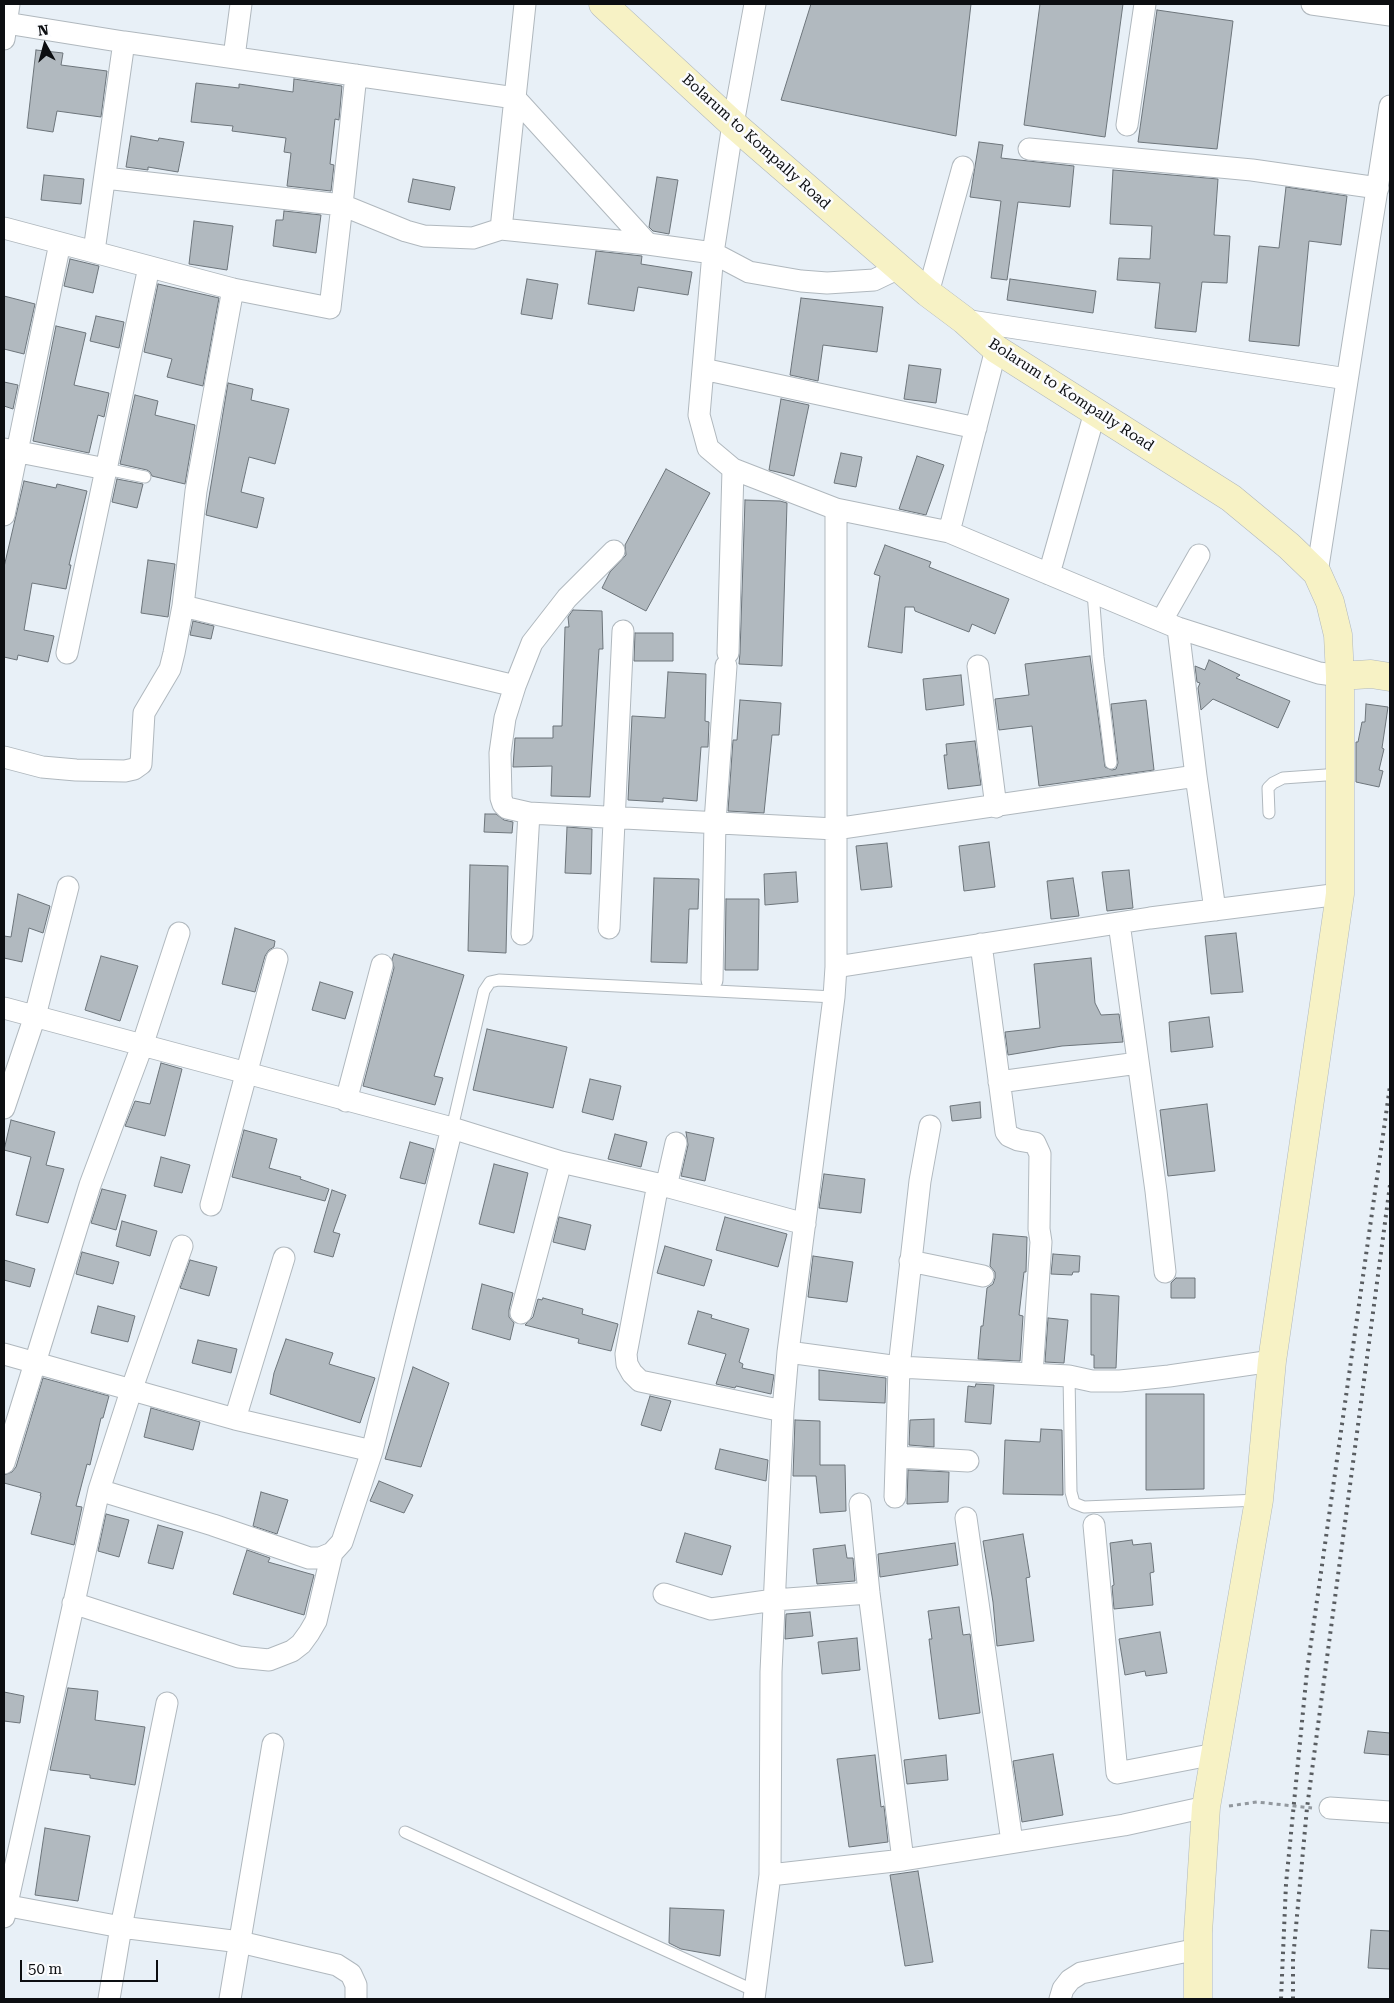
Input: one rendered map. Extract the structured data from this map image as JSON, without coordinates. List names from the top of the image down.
{
  "streets": {
    "street": ["Bolarum to Kompally Road"]
  },
  "scale_bar": "50 m",
  "north": "top"
}
